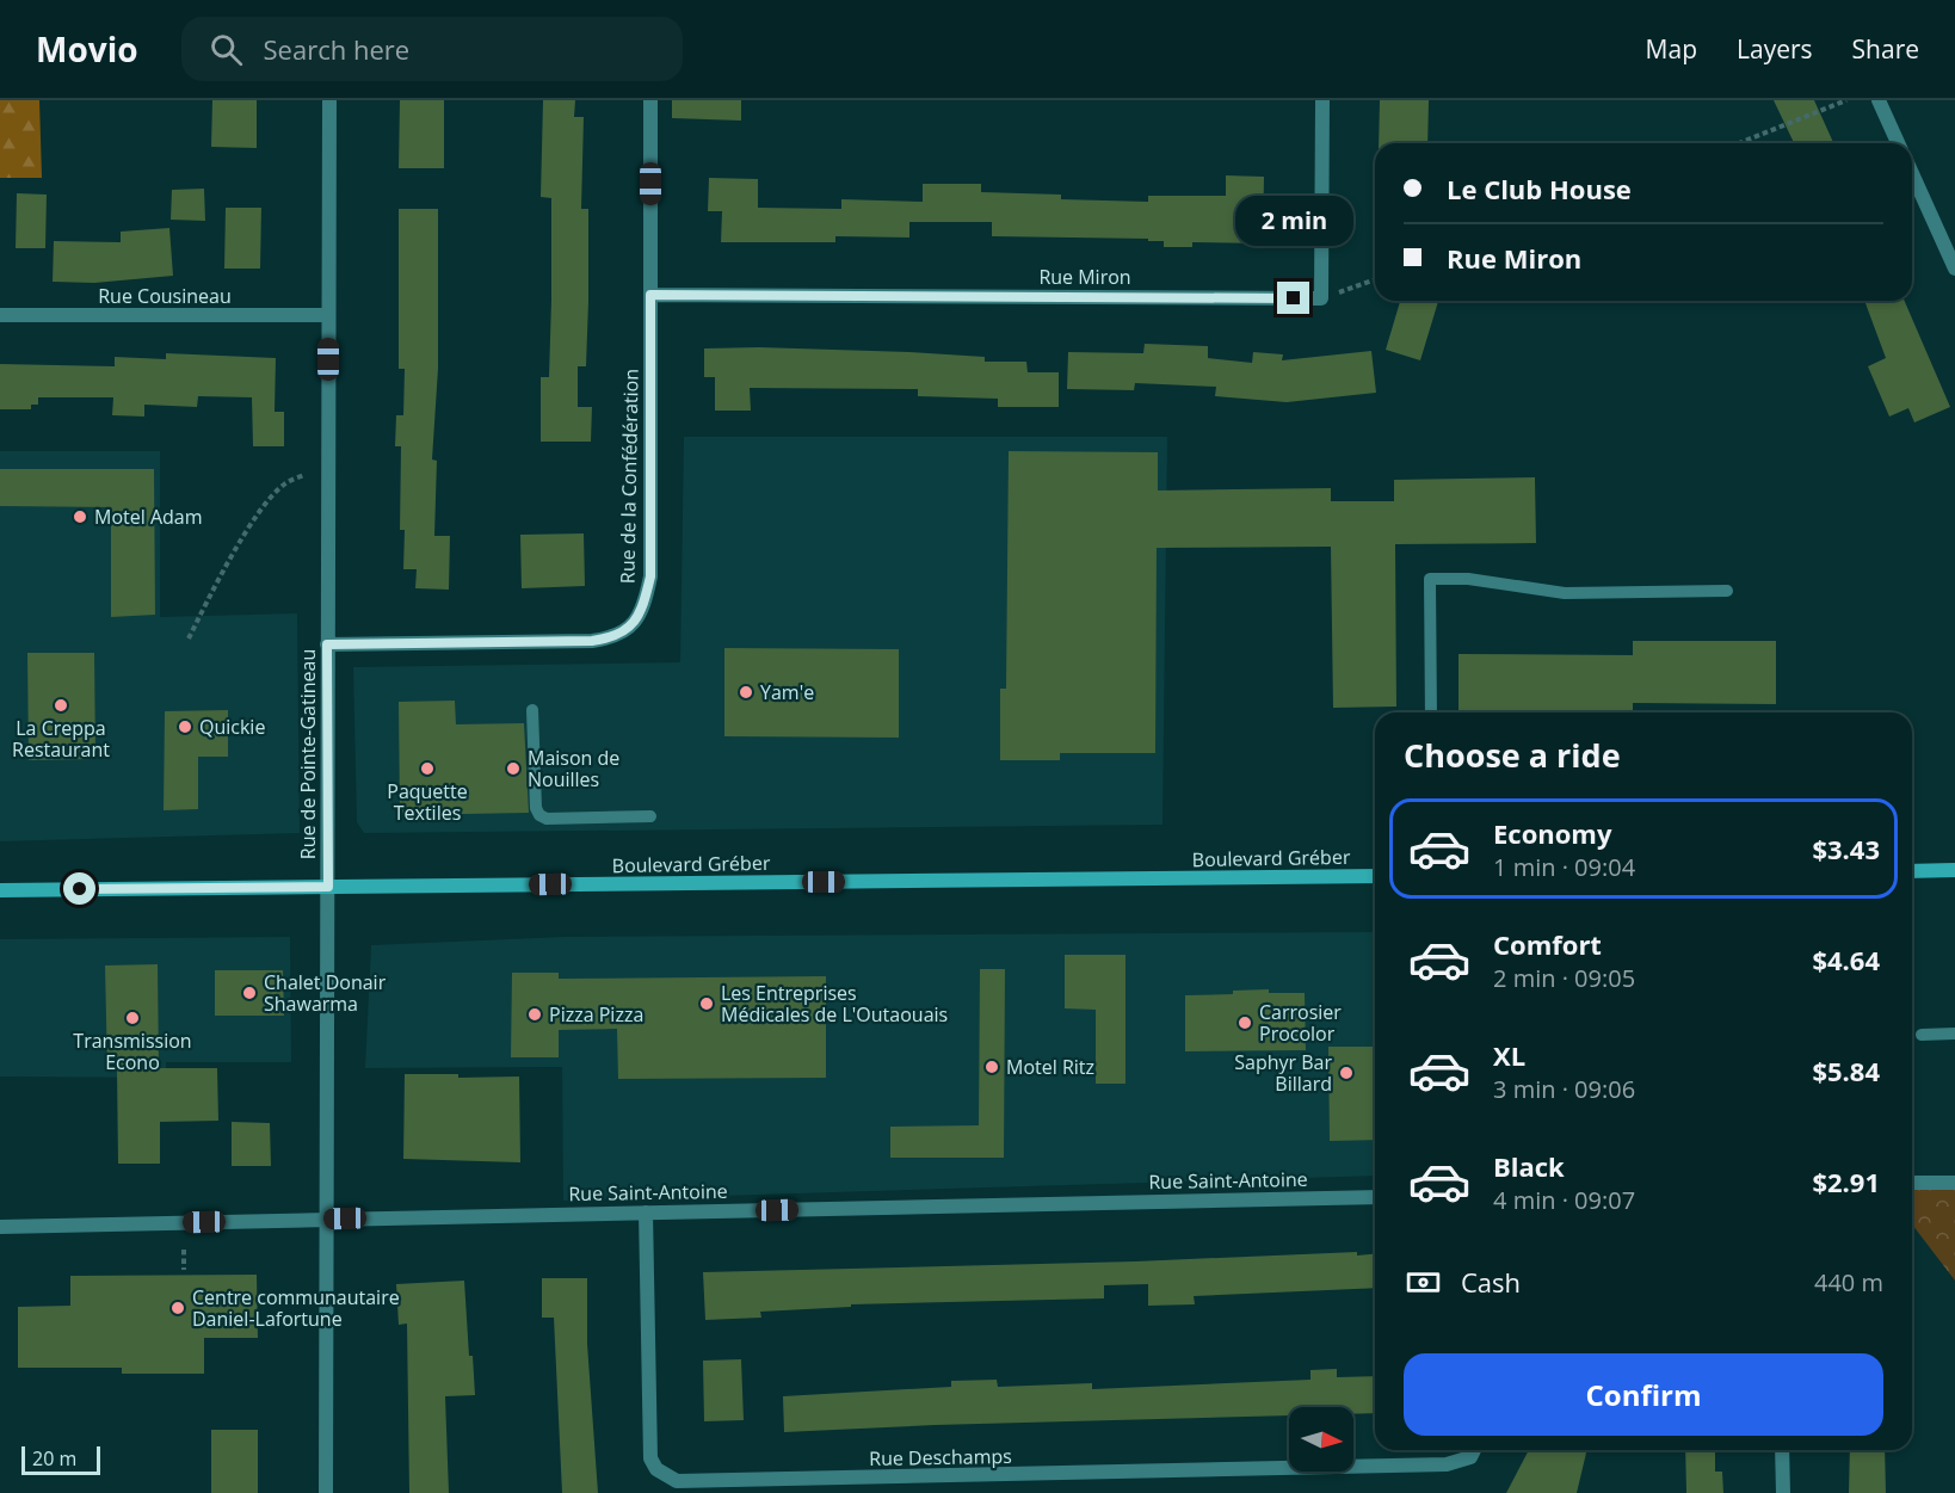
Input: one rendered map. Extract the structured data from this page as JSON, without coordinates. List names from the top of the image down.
{
  "streets": {
    "main road": ["Boulevard Gréber"],
    "street": [
      "Rue Miron",
      "Rue Cousineau",
      "Rue de la Confédération",
      "Rue de Pointe-Gatineau",
      "Rue Saint-Antoine",
      "Rue Deschamps"
    ]
  },
  "crossings": [
    ["Rue Miron", "Rue de la Confédération"],
    ["Rue Cousineau", "Rue de Pointe-Gatineau"],
    ["Rue de la Confédération", "Rue de Pointe-Gatineau"],
    ["Rue de Pointe-Gatineau", "Boulevard Gréber"],
    ["Rue de Pointe-Gatineau", "Rue Saint-Antoine"],
    ["Rue Saint-Antoine", "Rue Deschamps"]
  ],
  "places": [
    "Motel Adam",
    "Yam'e",
    "La Creppa Restaurant",
    "Quickie",
    "Paquette Textiles",
    "Maison de Nouilles",
    "Chalet Donair Shawarma",
    "Les Entreprises Médicales de L'Outaouais",
    "Pizza Pizza",
    "Transmission Econo",
    "Carrosier Procolor",
    "Motel Ritz",
    "Saphyr Bar Billard",
    "Centre communautaire Daniel-Lafortune"
  ],
  "scale_bar": "20 m",
  "north": "right",
  "page": {
    "header": "Movio",
    "search": "Search here",
    "nav": ["Map", "Layers", "Share"],
    "banner": ["Le Club House", "Rue Miron"],
    "bubble": "2 min",
    "heading": "Choose a ride",
    "list": [
      {
        "name": "Economy",
        "note": "1 min · 09:04",
        "value": "$3.43"
      },
      {
        "name": "Comfort",
        "note": "2 min · 09:05",
        "value": "$4.64"
      },
      {
        "name": "XL",
        "note": "3 min · 09:06",
        "value": "$5.84"
      },
      {
        "name": "Black",
        "note": "4 min · 09:07",
        "value": "$2.91"
      }
    ],
    "pay": ["Cash", "440 m"],
    "buttons": "Confirm",
    "scale": "20 m"
  }
}
